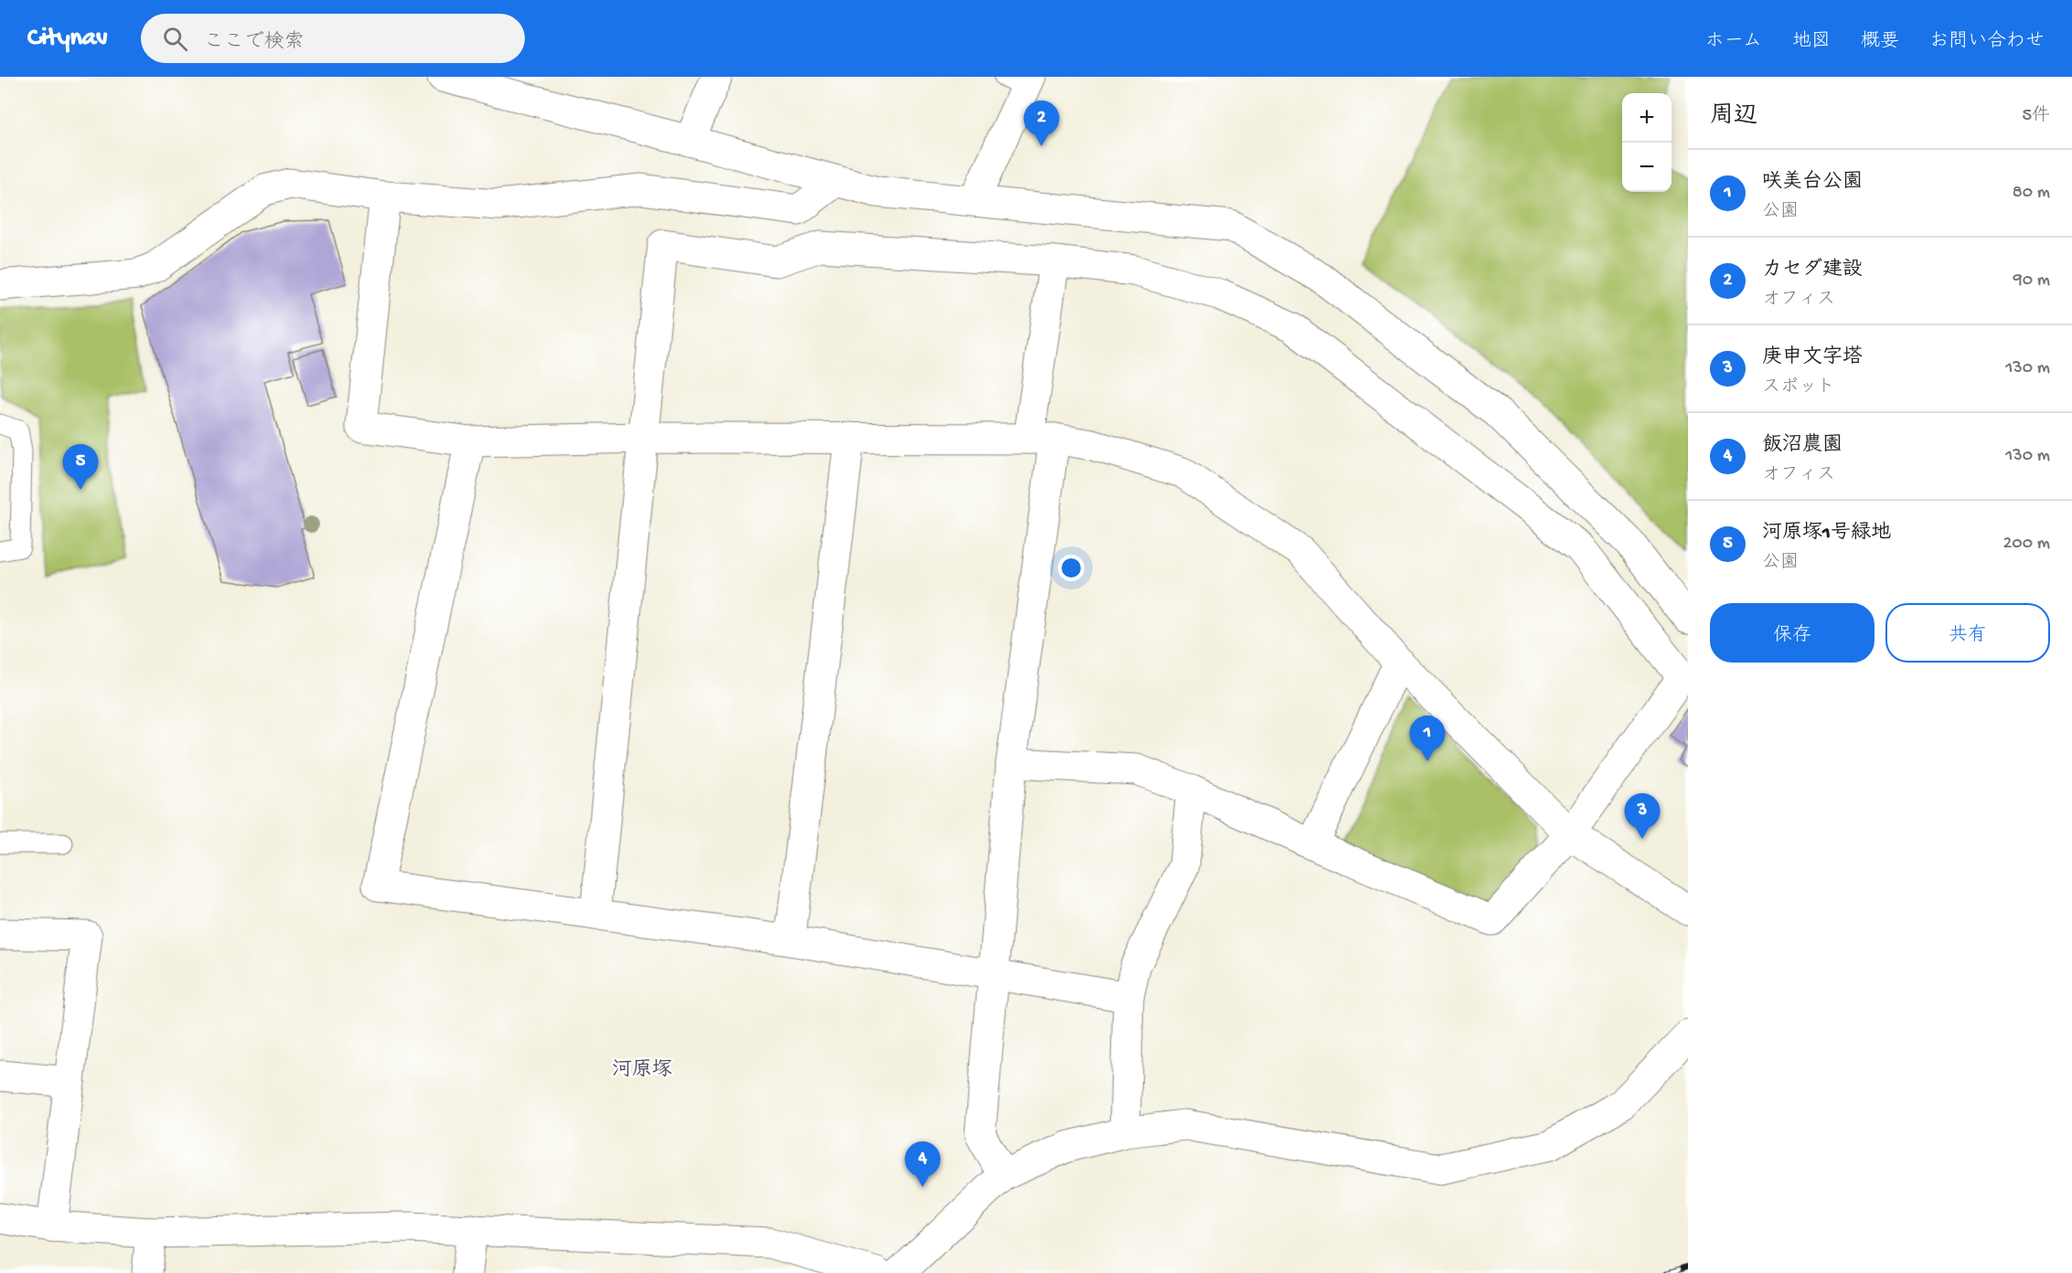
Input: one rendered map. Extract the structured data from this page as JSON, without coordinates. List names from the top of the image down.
{
  "districts": ["河原塚"],
  "page": {
    "header": "Citynav",
    "search": "ここで検索",
    "nav": [
      "ホーム",
      "地図",
      "概要",
      "お問い合わせ"
    ],
    "heading": ["周辺", "5件"],
    "map_buttons": ["+", "−"],
    "pins": [
      "2",
      "5",
      "1",
      "3",
      "4"
    ],
    "list": [
      {
        "mark": "1",
        "name": "咲美台公園",
        "note": "公園",
        "value": "80 m"
      },
      {
        "mark": "2",
        "name": "カセダ建設",
        "note": "オフィス",
        "value": "90 m"
      },
      {
        "mark": "3",
        "name": "庚申文字塔",
        "note": "スポット",
        "value": "130 m"
      },
      {
        "mark": "4",
        "name": "飯沼農園",
        "note": "オフィス",
        "value": "130 m"
      },
      {
        "mark": "5",
        "name": "河原塚1号緑地",
        "note": "公園",
        "value": "200 m"
      }
    ],
    "buttons": ["保存", "共有"]
  }
}
